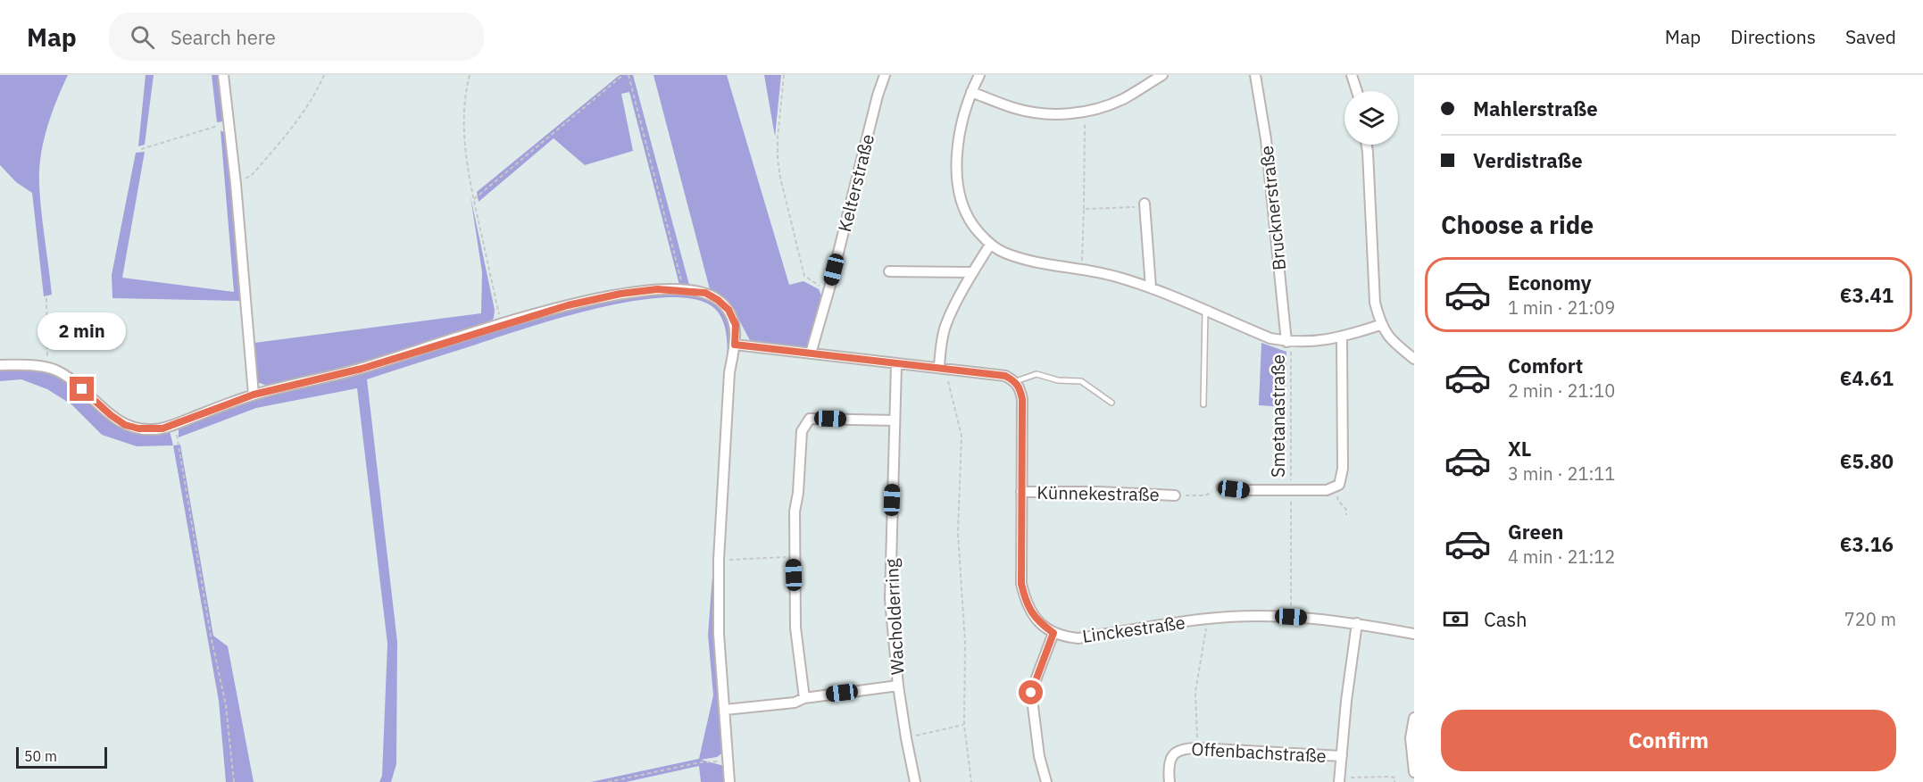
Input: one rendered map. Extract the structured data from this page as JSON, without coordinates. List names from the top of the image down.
{
  "streets": {
    "street": [
      "Kelterstraße",
      "Brucknerstraße",
      "Künnekestraße",
      "Wacholderring",
      "Linckestraße",
      "Offenbachstraße"
    ],
    "path": ["Smetanastraße"]
  },
  "crossings": [
    ["Brucknerstraße", "Smetanastraße"],
    ["Smetanastraße", "Linckestraße"]
  ],
  "scale_bar": "50 m",
  "page": {
    "header": "Map",
    "search": "Search here",
    "nav": ["Map", "Directions", "Saved"],
    "banner": ["Mahlerstraße", "Verdistraße"],
    "heading": "Choose a ride",
    "list": [
      {
        "name": "Economy",
        "note": "1 min · 21:09",
        "value": "€3.41"
      },
      {
        "name": "Comfort",
        "note": "2 min · 21:10",
        "value": "€4.61"
      },
      {
        "name": "XL",
        "note": "3 min · 21:11",
        "value": "€5.80"
      },
      {
        "name": "Green",
        "note": "4 min · 21:12",
        "value": "€3.16"
      }
    ],
    "bubble": "2 min",
    "pay": ["Cash", "720 m"],
    "buttons": "Confirm",
    "scale": "50 m"
  }
}
